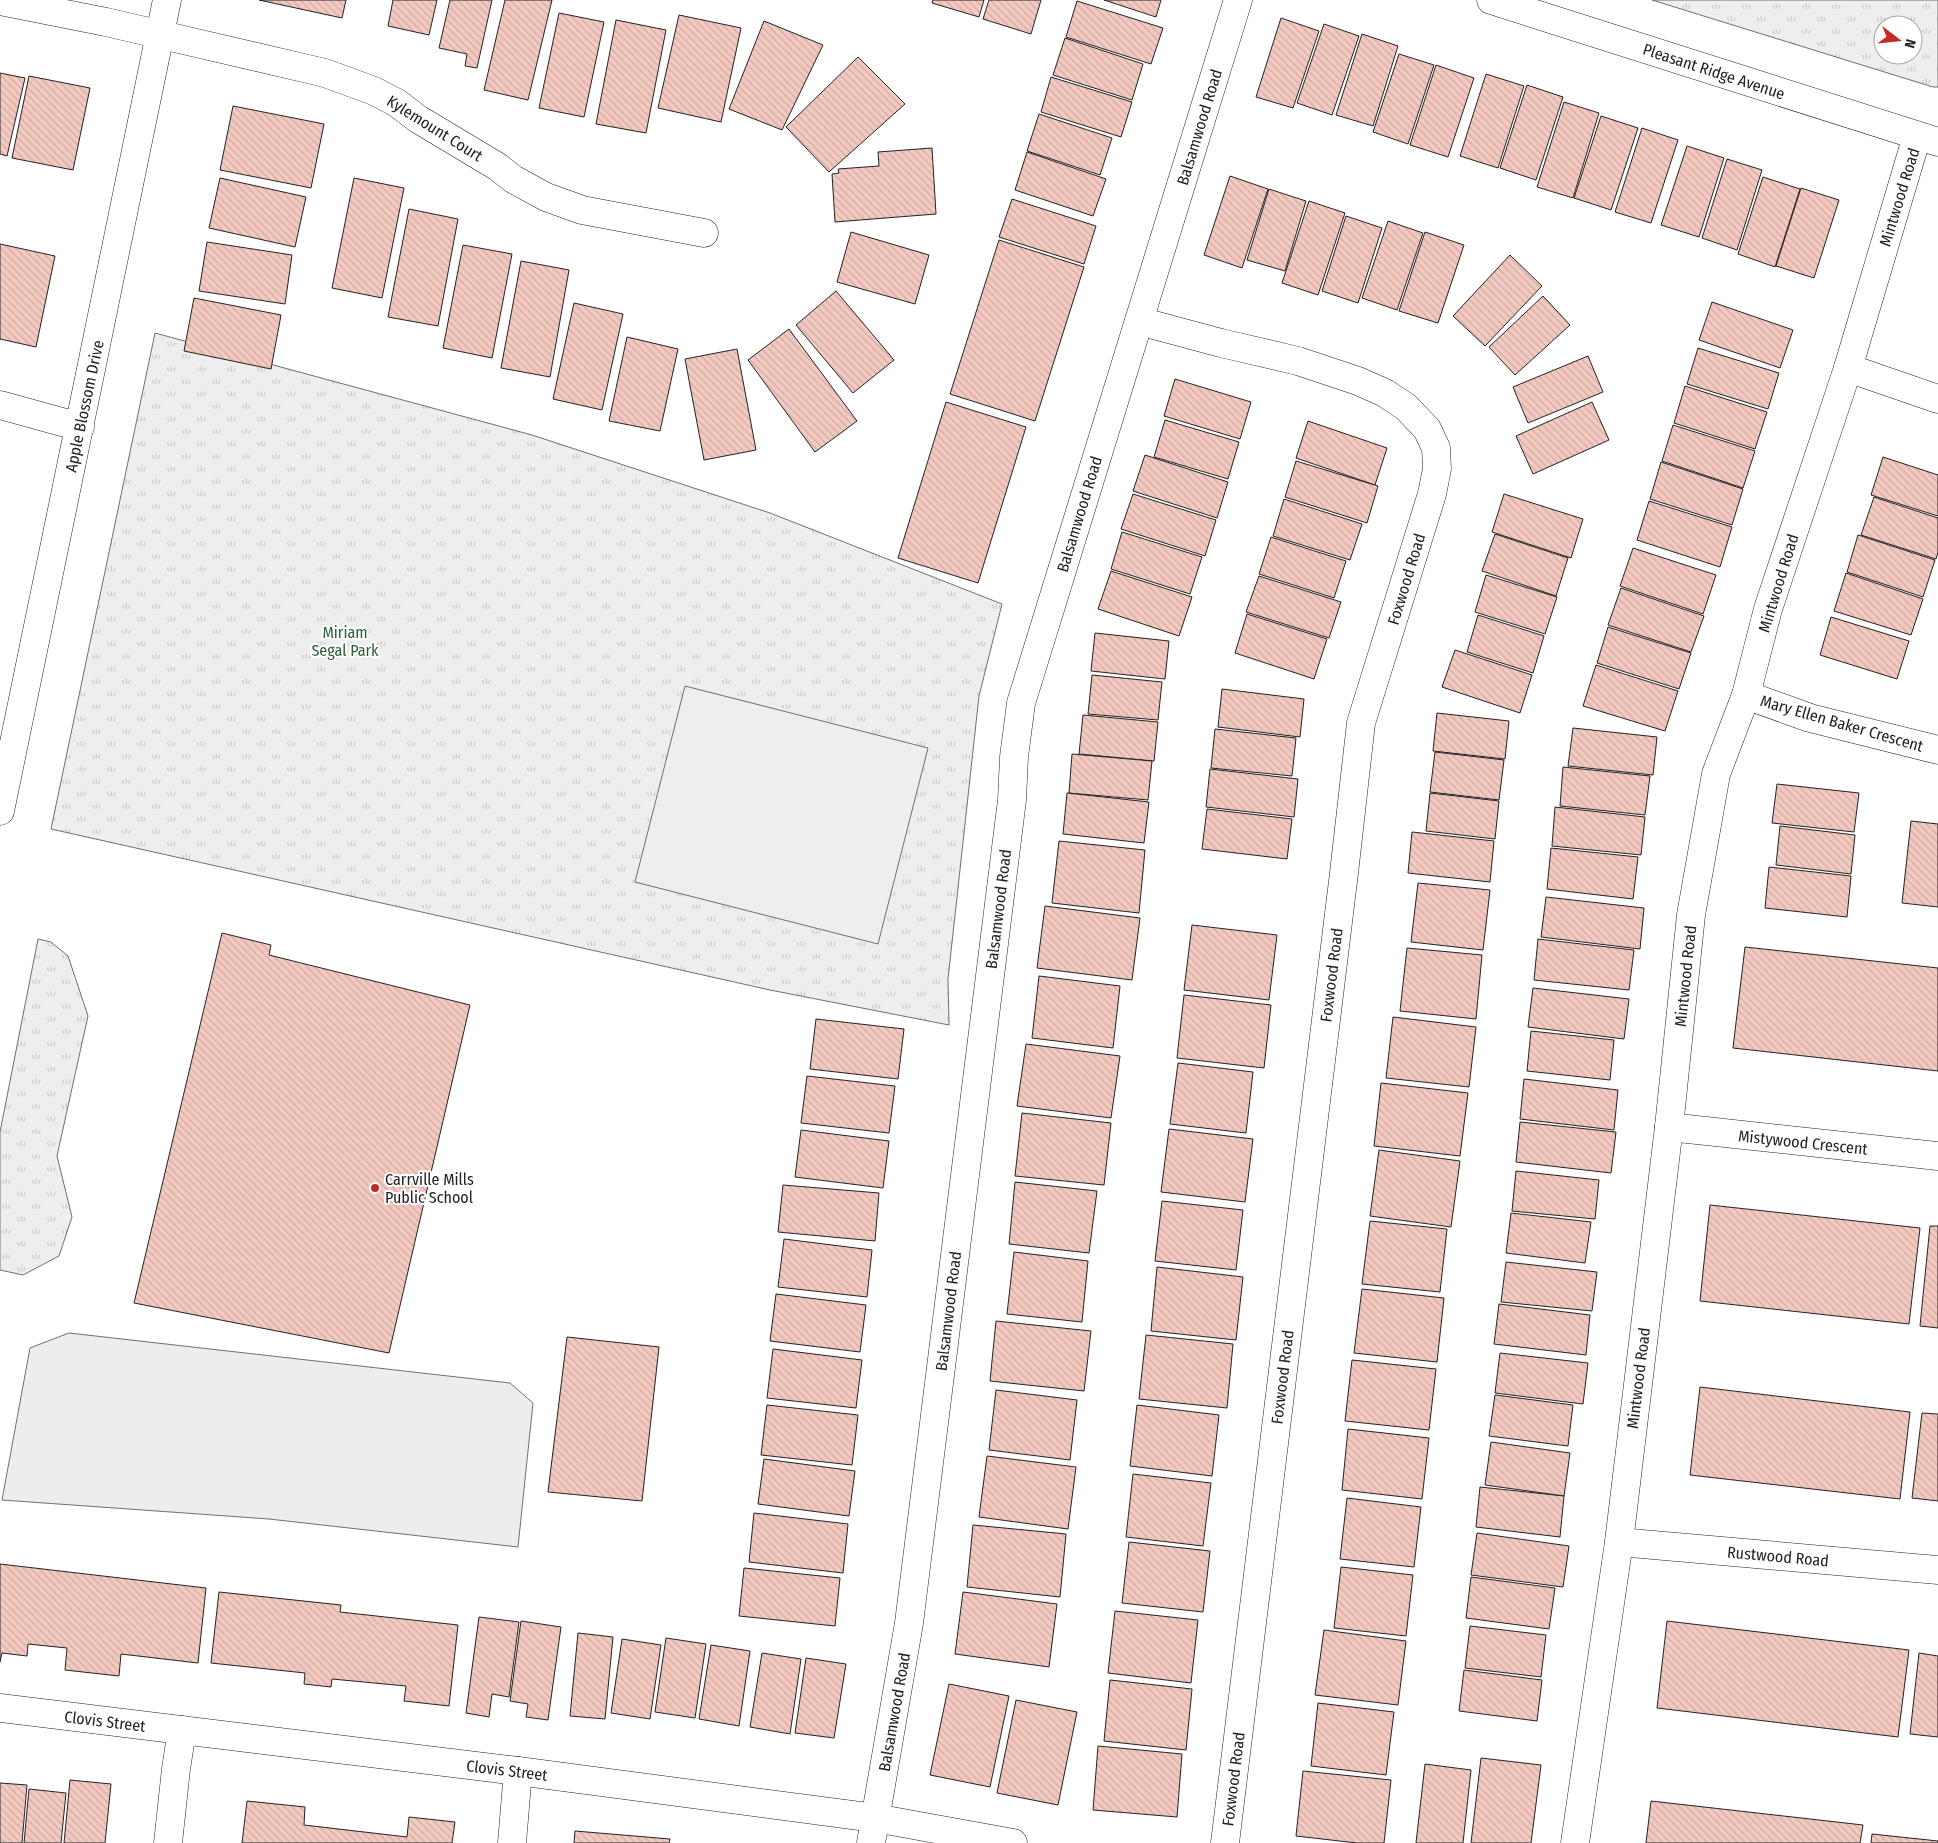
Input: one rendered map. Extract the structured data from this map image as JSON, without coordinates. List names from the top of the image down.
{
  "streets": {
    "street": [
      "Pleasant Ridge Avenue",
      "Balsamwood Road",
      "Kylemount Court",
      "Mintwood Road",
      "Apple Blossom Drive",
      "Foxwood Road",
      "Mary Ellen Baker Crescent",
      "Mistywood Crescent",
      "Rustwood Road",
      "Clovis Street"
    ]
  },
  "crossings": [
    ["Pleasant Ridge Avenue", "Mintwood Road"],
    ["Balsamwood Road", "Foxwood Road"],
    ["Balsamwood Road", "Clovis Street"],
    ["Kylemount Court", "Apple Blossom Drive"],
    ["Mintwood Road", "Mary Ellen Baker Crescent"],
    ["Mintwood Road", "Mistywood Crescent"],
    ["Mintwood Road", "Rustwood Road"]
  ],
  "parks": ["Miriam Segal Park"],
  "places": ["Carrville Mills Public School"],
  "north": "right"
}
